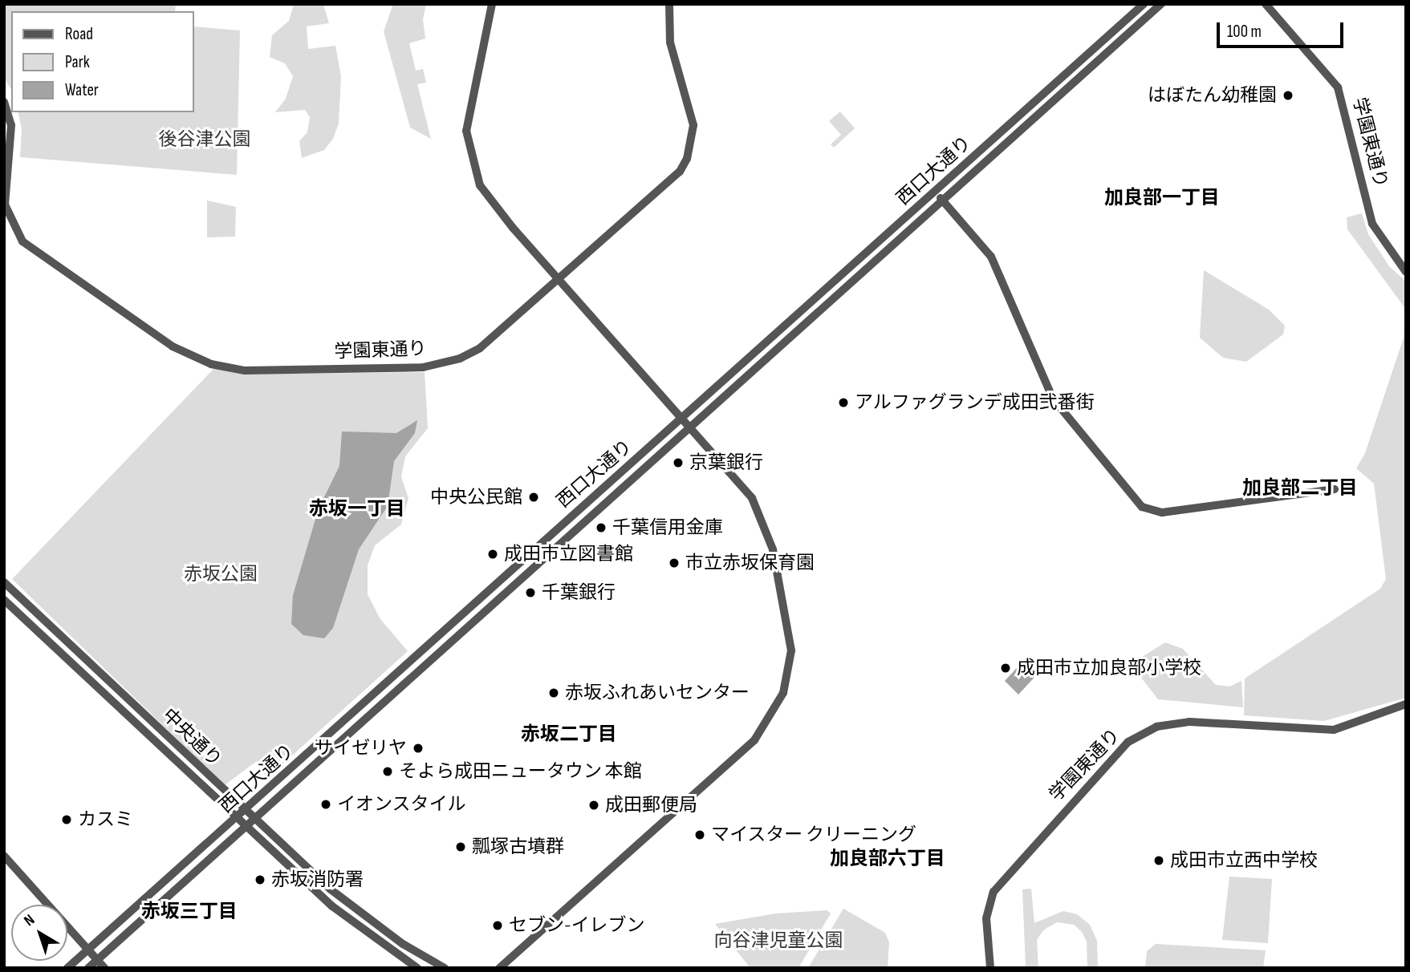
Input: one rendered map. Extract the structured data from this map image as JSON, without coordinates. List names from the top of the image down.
{
  "streets": {
    "street": ["学園東通り", "西口大通り", "中央通り"]
  },
  "crossings": [
    ["西口大通り", "中央通り"]
  ],
  "districts": [
    "加良部一丁目",
    "加良部二丁目",
    "赤坂一丁目",
    "赤坂二丁目",
    "加良部六丁目",
    "赤坂三丁目"
  ],
  "parks": ["後谷津公園", "赤坂公園", "向谷津児童公園"],
  "places": [
    "はぼたん幼稚園",
    "アルファグランデ成田弐番街",
    "京葉銀行",
    "中央公民館",
    "千葉信用金庫",
    "成田市立図書館",
    "市立赤坂保育園",
    "千葉銀行",
    "成田市立加良部小学校",
    "赤坂ふれあいセンター",
    "サイゼリヤ",
    "そよら成田ニュータウン 本館",
    "イオンスタイル",
    "成田郵便局",
    "カスミ",
    "マイスター クリーニング",
    "瓢塚古墳群",
    "成田市立西中学校",
    "赤坂消防署",
    "セブン-イレブン"
  ],
  "legend": ["Road", "Park", "Water"],
  "scale_bar": "100 m",
  "north": "top left"
}
